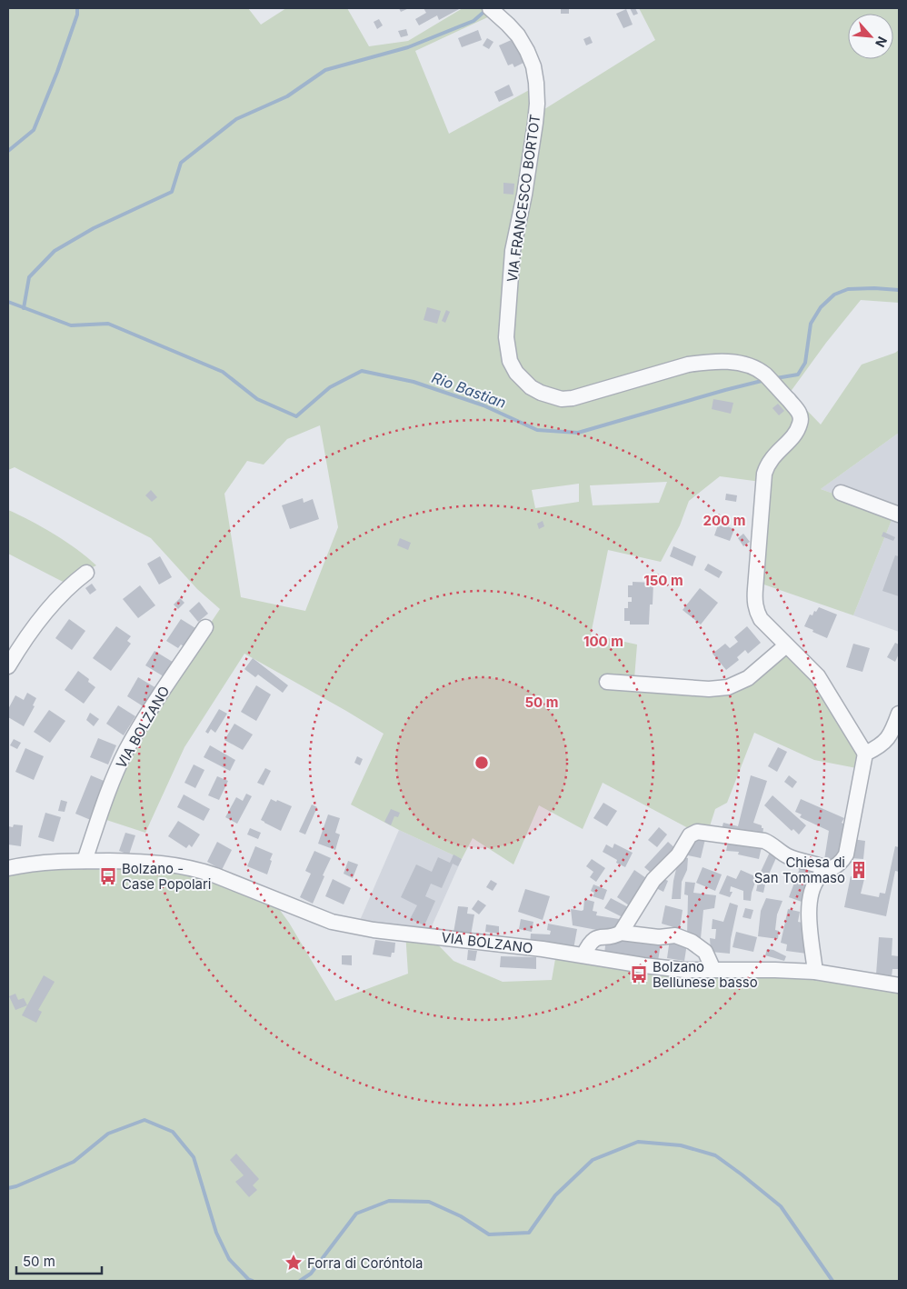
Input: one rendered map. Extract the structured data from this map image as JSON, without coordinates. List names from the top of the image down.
{
  "streets": {
    "street": ["VIA FRANCESCO BORTOT", "VIA BOLZANO"]
  },
  "water": ["Rio Bastian"],
  "places": {
    "building": ["Chiesa di San Tommaso"],
    "bus stop": ["Bolzano - Case Popolari", "Bolzano Bellunese basso"],
    "place": ["Forra di Coróntola"]
  },
  "scale_bar": "50 m",
  "north": "bottom right",
  "rings": [
    "200 m",
    "150 m",
    "100 m",
    "50 m"
  ]
}
